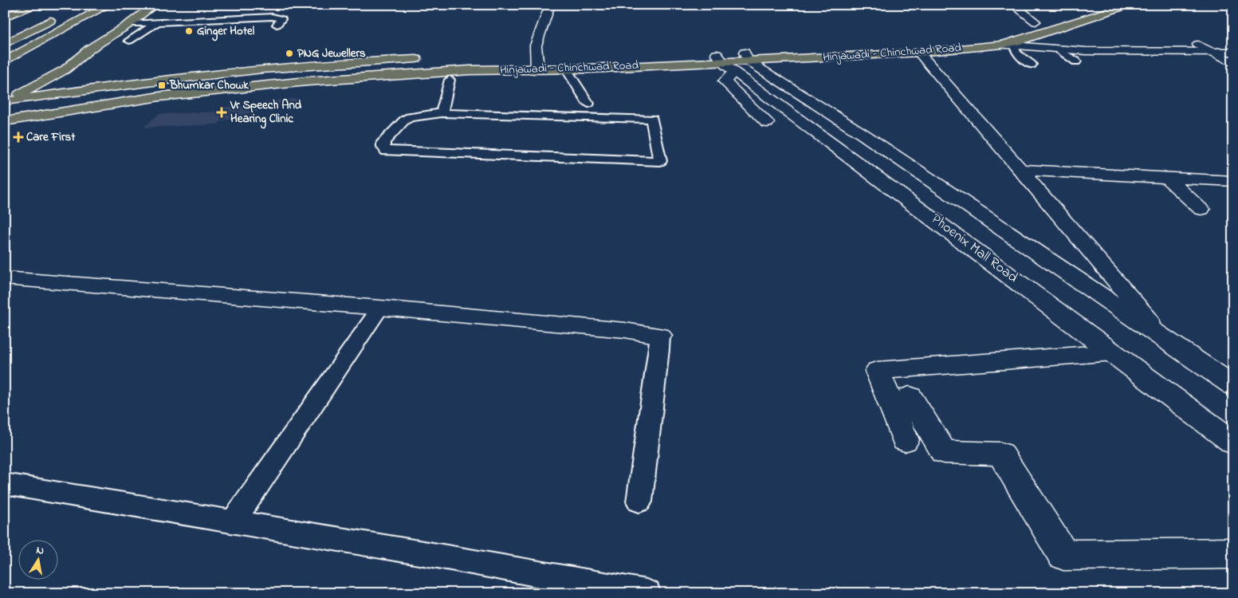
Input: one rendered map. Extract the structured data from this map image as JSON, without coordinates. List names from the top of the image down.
{
  "streets": {
    "main road": ["Hinjawadi - Chinchwad Road"],
    "street": ["Phoenix Mall Road"]
  },
  "crossings": [
    ["Hinjawadi - Chinchwad Road", "Phoenix Mall Road"]
  ],
  "places": {
    "other": ["Ginger Hotel", "PNG Jewellers"],
    "transit": ["Bhumkar Chowk"],
    "health": ["Vr Speech And Hearing Clinic", "Care First"]
  },
  "north": "top"
}
